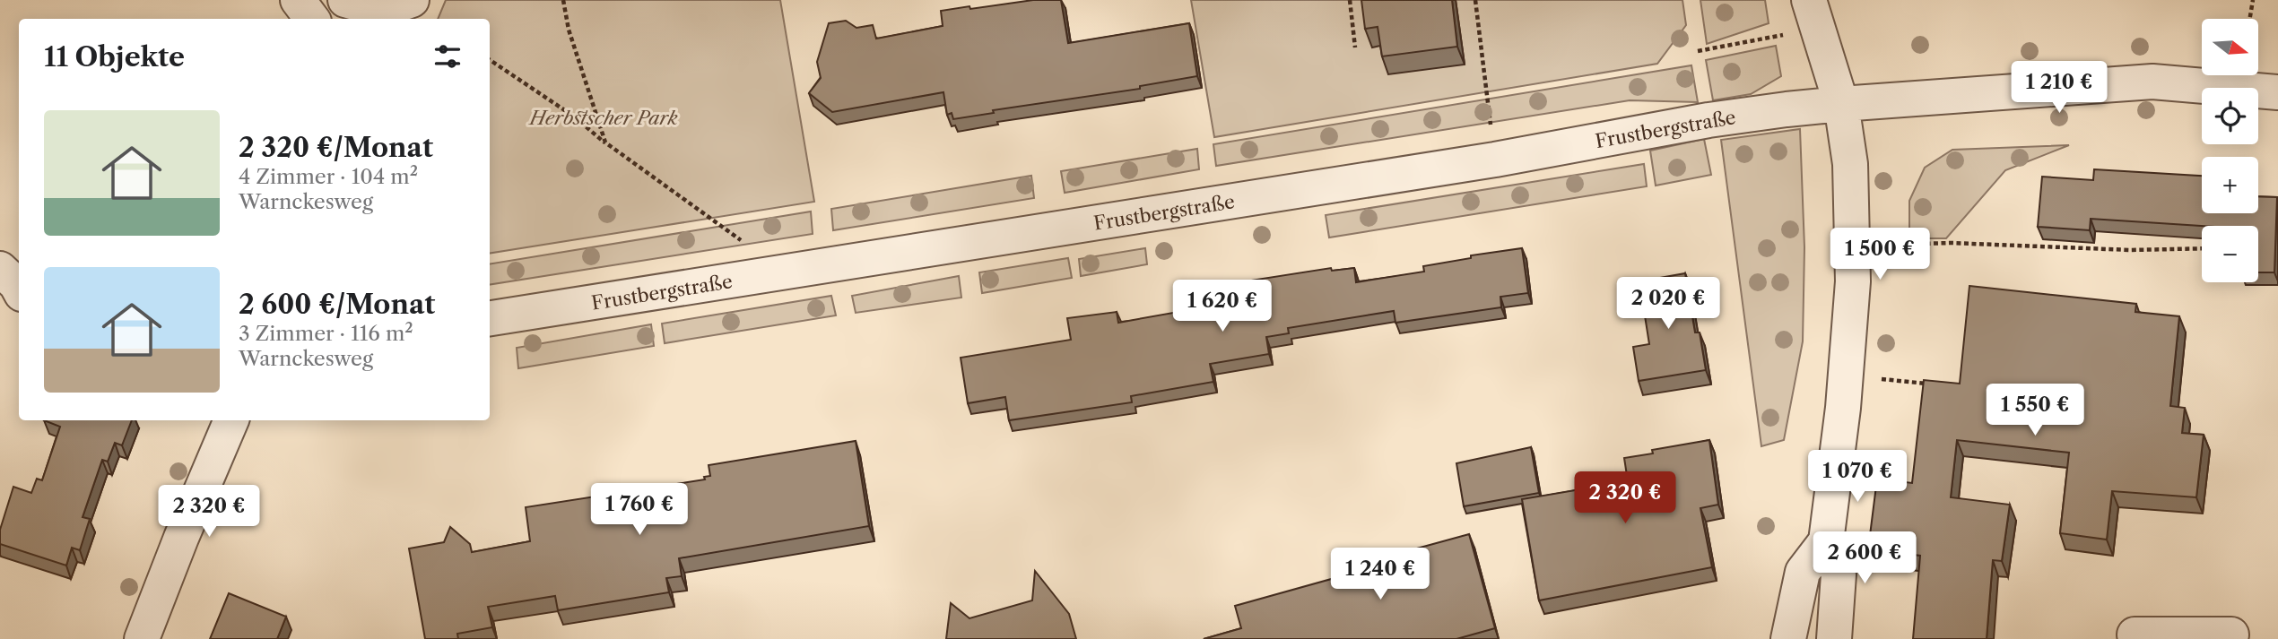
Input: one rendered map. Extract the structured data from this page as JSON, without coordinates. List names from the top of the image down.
{
  "streets": {
    "street": ["Frustbergstraße"]
  },
  "parks": ["Herbstscher Park"],
  "north": "right",
  "page": {
    "map_buttons": ["+", "−"],
    "heading": "11 Objekte",
    "price": [
      "1 210 €",
      "1 500 €",
      "2 020 €",
      "1 620 €",
      "1 550 €",
      "1 070 €",
      "2 320 €",
      "1 760 €",
      "2 320 €",
      "2 600 €",
      "1 240 €"
    ],
    "list": [
      {
        "name": "2 320 €/Monat",
        "note": "4 Zimmer · 104 m² · Warnckesweg"
      },
      {
        "name": "2 600 €/Monat",
        "note": "3 Zimmer · 116 m² · Warnckesweg"
      }
    ]
  }
}
